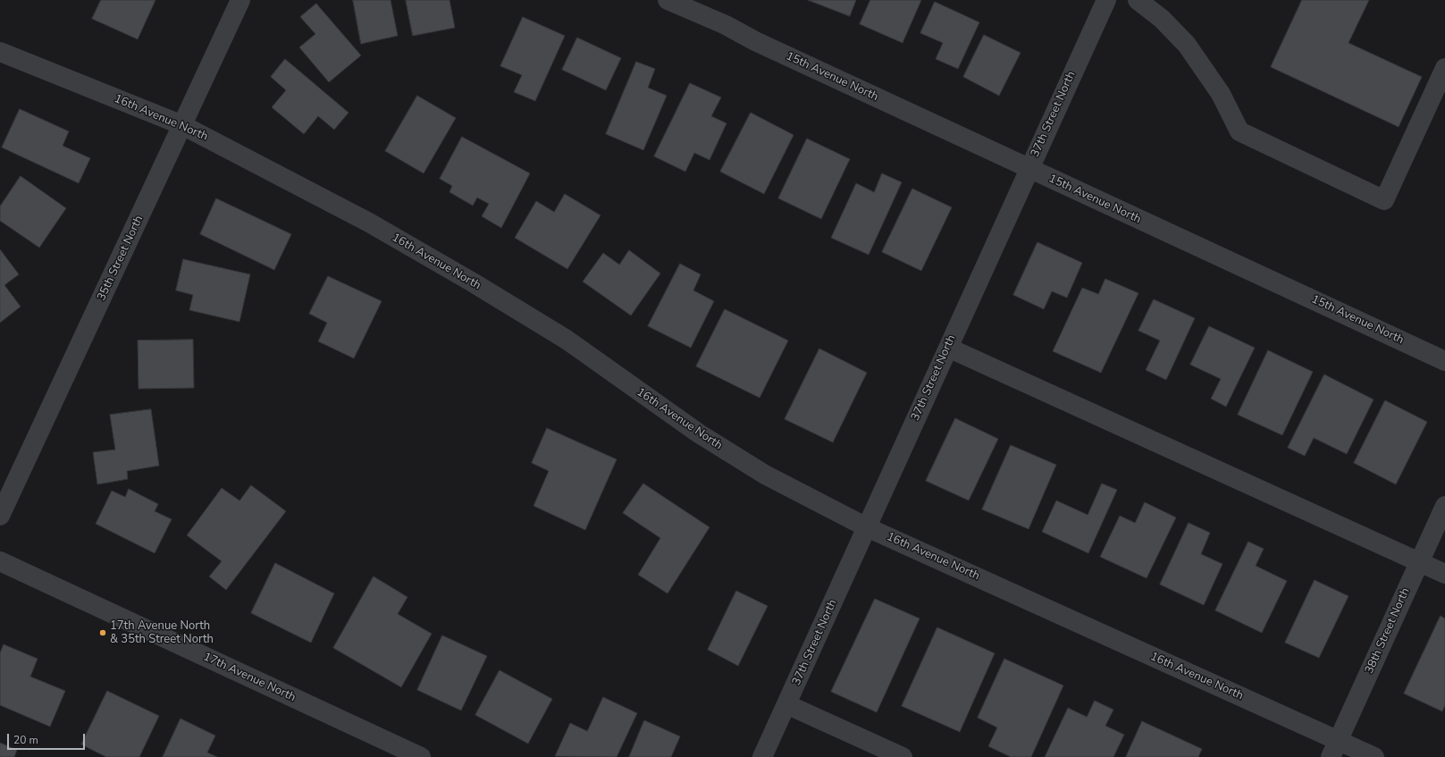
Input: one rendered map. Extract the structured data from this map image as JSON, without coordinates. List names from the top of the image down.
{
  "streets": {
    "street": [
      "15th Avenue North",
      "37th Street North",
      "16th Avenue North",
      "35th Street North",
      "38th Street North",
      "17th Avenue North"
    ]
  },
  "crossings": [
    ["15th Avenue North", "37th Street North"],
    ["37th Street North", "16th Avenue North"],
    ["16th Avenue North", "35th Street North"],
    ["16th Avenue North", "38th Street North"]
  ],
  "places": ["17th Avenue North & 35th Street North"],
  "scale_bar": "20 m"
}
